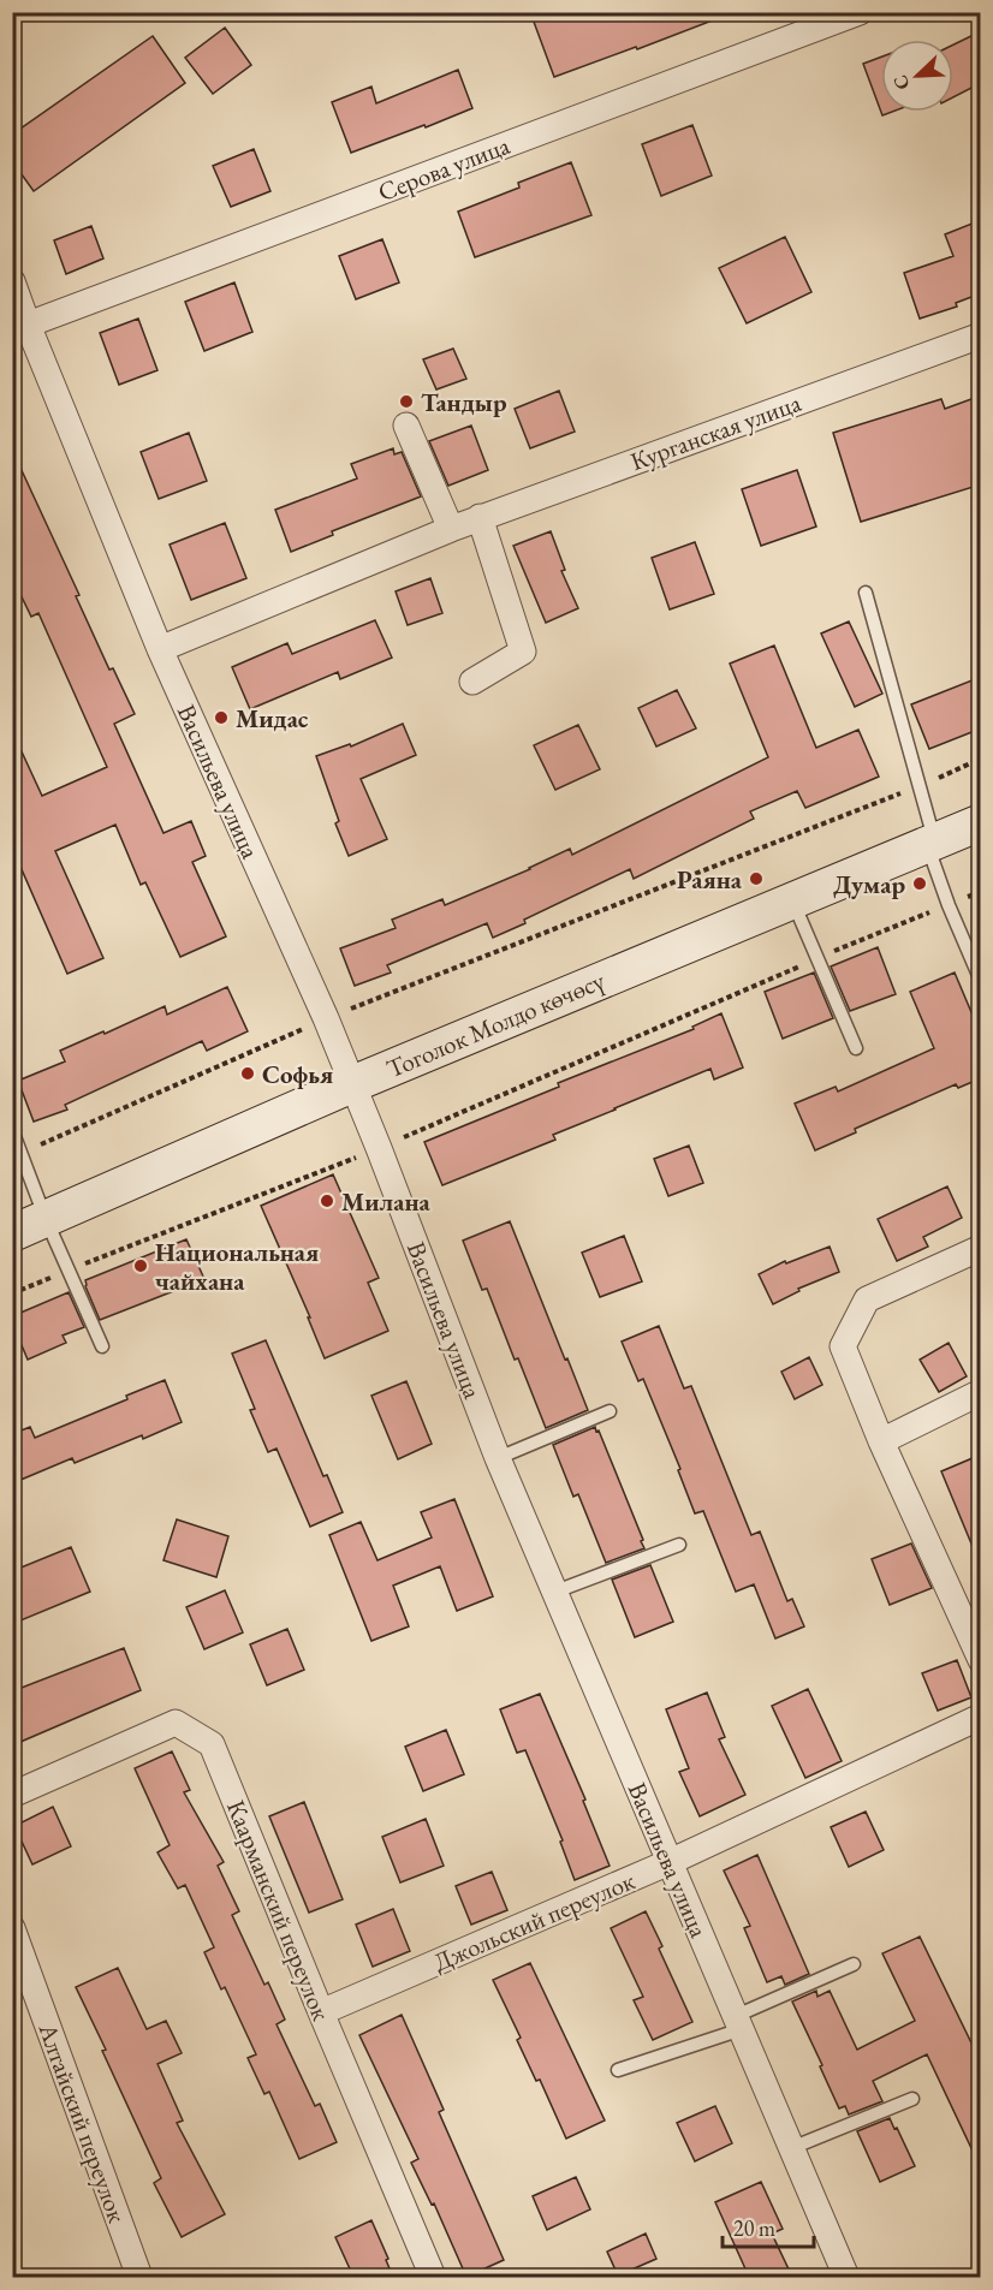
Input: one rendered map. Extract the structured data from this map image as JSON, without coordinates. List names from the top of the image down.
{
  "streets": {
    "main road": ["Тоголок Молдо көчөсү"],
    "street": [
      "Серова улица",
      "Курганская улица",
      "Васильева улица",
      "Каарманский переулок",
      "Джольский переулок",
      "Алтайский переулок"
    ]
  },
  "crossings": [
    ["Серова улица", "Васильева улица"],
    ["Курганская улица", "Васильева улица"],
    ["Васильева улица", "Тоголок Молдо көчөсү"],
    ["Васильева улица", "Джольский переулок"],
    ["Каарманский переулок", "Джольский переулок"]
  ],
  "places": [
    "Тандыр",
    "Мидас",
    "Раяна",
    "Думар",
    "Софья",
    "Милана",
    "Национальная чайхана"
  ],
  "scale_bar": "20 m",
  "north": "bottom left"
}
